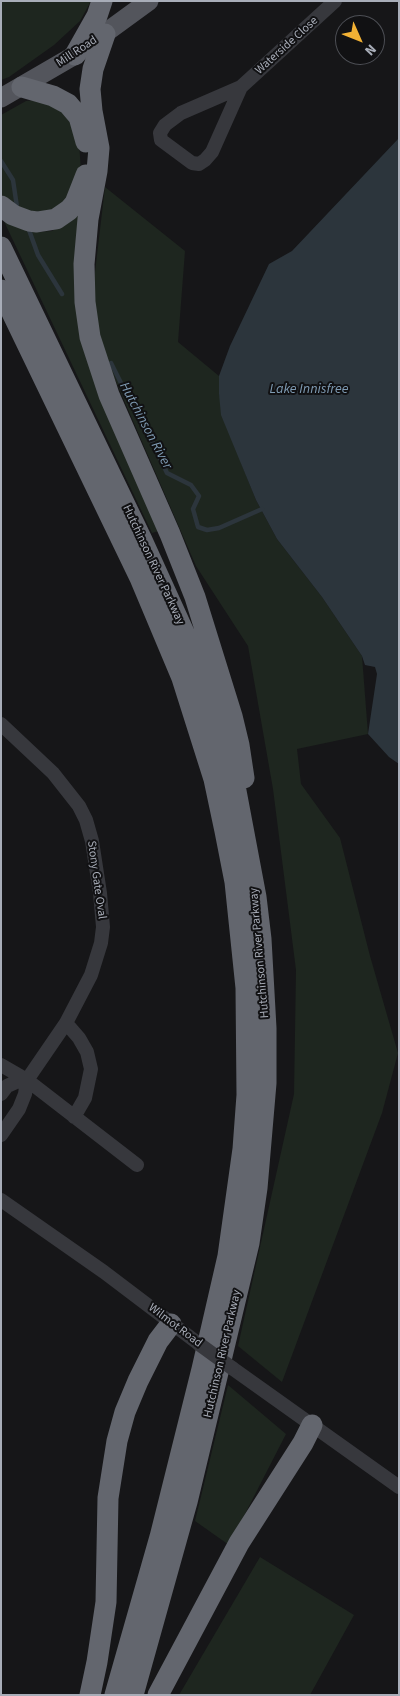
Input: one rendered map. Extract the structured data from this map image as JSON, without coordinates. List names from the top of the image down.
{
  "streets": {
    "highway": ["Hutchinson River Parkway"],
    "main road": ["Mill Road"],
    "street": ["Waterside Close", "Stony Gate Oval", "Wilmot Road"]
  },
  "water": ["Lake Innisfree", "Hutchinson River"],
  "north": "bottom right"
}
